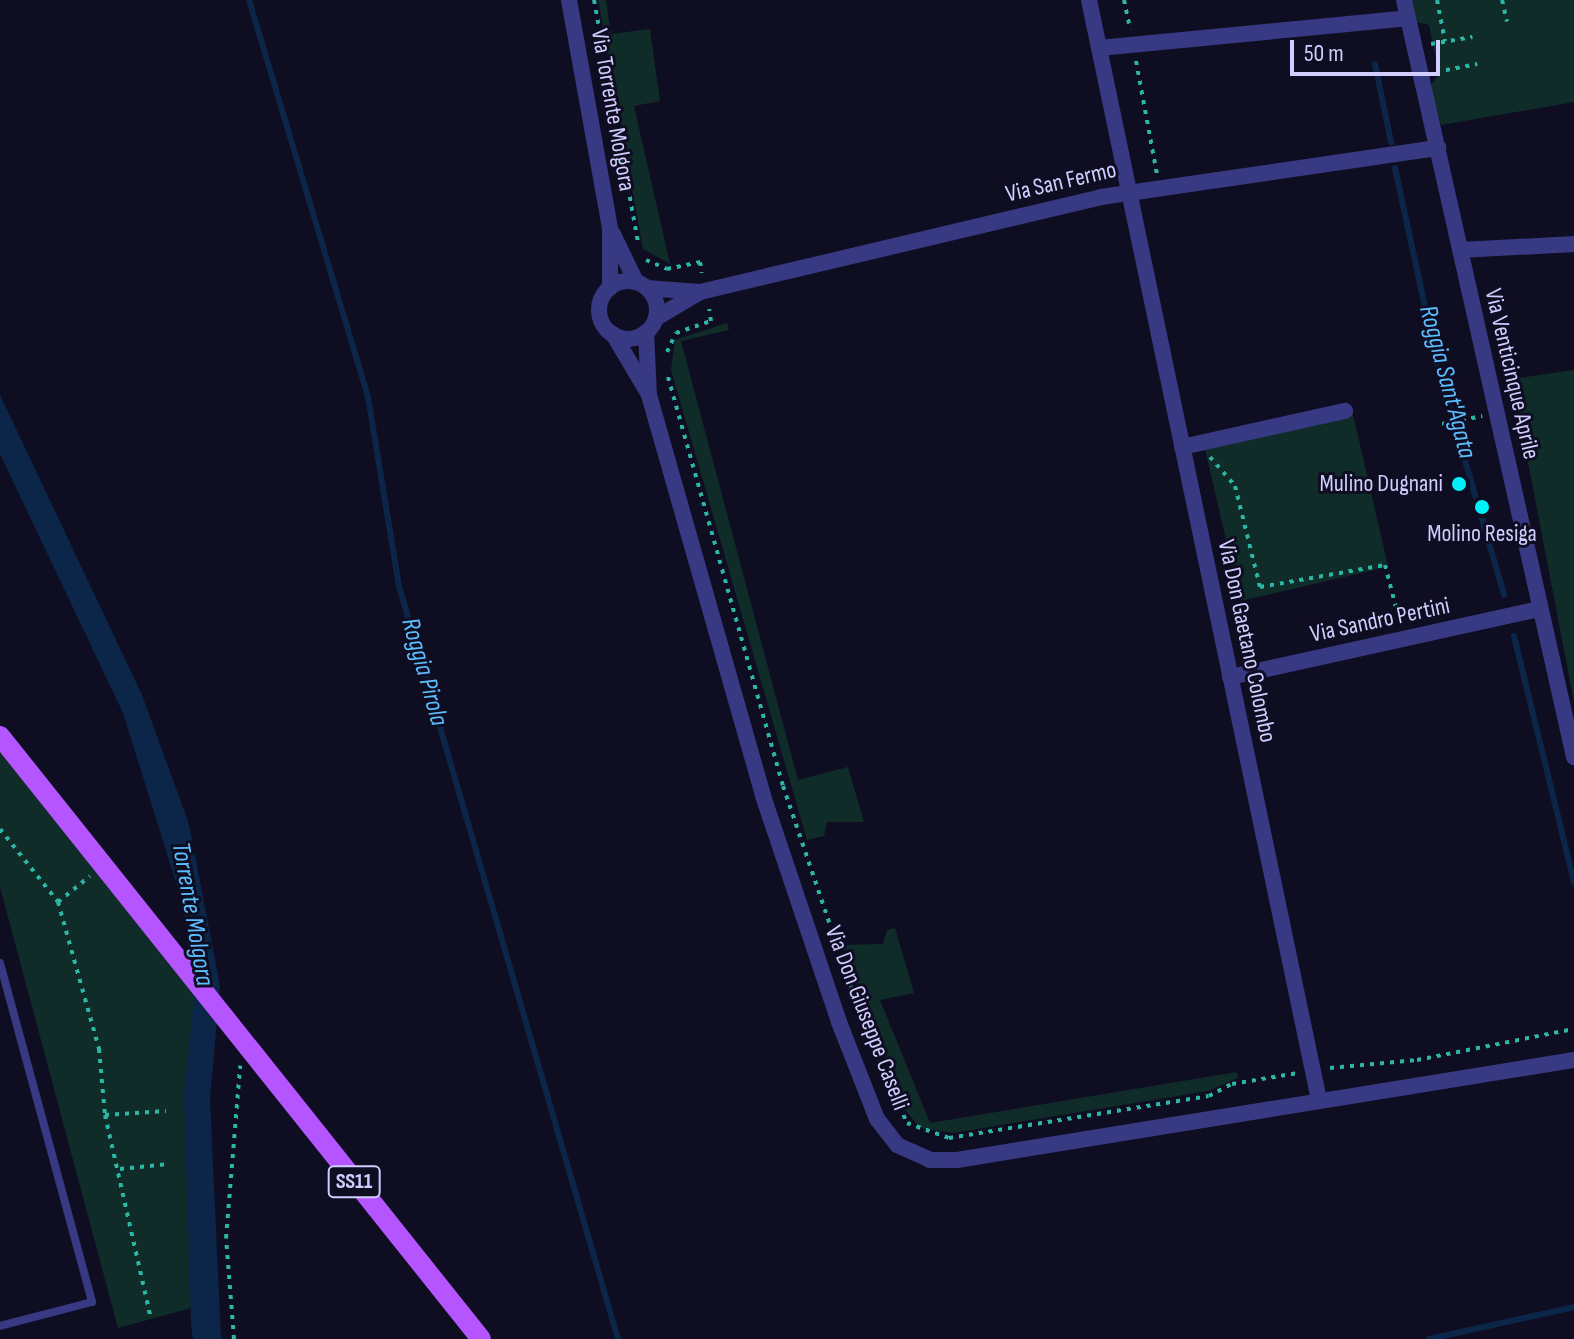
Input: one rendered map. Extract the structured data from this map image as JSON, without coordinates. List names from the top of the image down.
{
  "streets": {
    "main road": ["SS11"],
    "street": [
      "Via Torrente Molgora",
      "Via San Fermo",
      "Via Venticinque Aprile",
      "Via Sandro Pertini",
      "Via Don Gaetano Colombo",
      "Via Don Giuseppe Caselli"
    ]
  },
  "crossings": [
    ["Via Torrente Molgora", "Via Don Giuseppe Caselli"],
    ["Via San Fermo", "Via Venticinque Aprile"],
    ["Via San Fermo", "Via Don Gaetano Colombo"],
    ["Via Venticinque Aprile", "Via Sandro Pertini"],
    ["Via Sandro Pertini", "Via Don Gaetano Colombo"],
    ["Via Don Gaetano Colombo", "Via Don Giuseppe Caselli"]
  ],
  "water": ["Roggia Sant'Agata", "Roggia Pirola", "Torrente Molgora"],
  "places": ["Mulino Dugnani", "Molino Resiga"],
  "scale_bar": "50 m"
}
